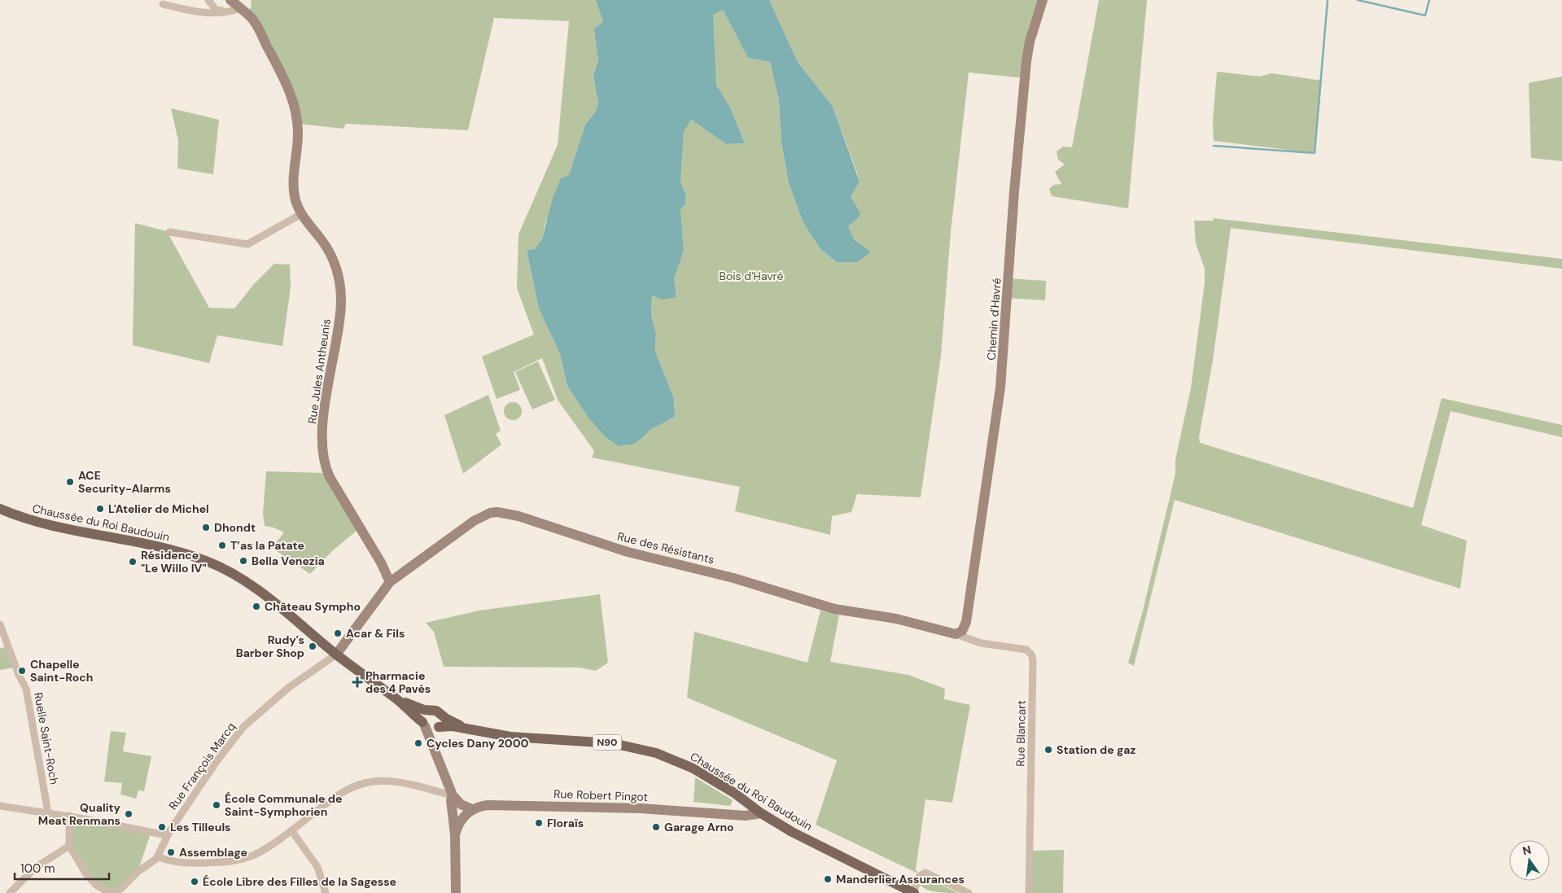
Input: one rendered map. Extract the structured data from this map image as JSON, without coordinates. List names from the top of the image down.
{
  "streets": {
    "main road": ["Chaussée du Roi Baudouin", "N90"],
    "street": [
      "Chemin d'Havré",
      "Rue Jules Antheunis",
      "Rue des Résistants",
      "Rue Blancart",
      "Ruelle Saint-Roch",
      "Rue François Marcq",
      "Rue Robert Pingot"
    ]
  },
  "crossings": [
    ["Chemin d'Havré", "Rue des Résistants"],
    ["Chemin d'Havré", "Rue Blancart"],
    ["Rue Jules Antheunis", "Rue des Résistants"],
    ["Chaussée du Roi Baudouin", "Rue François Marcq"],
    ["Chaussée du Roi Baudouin", "Rue Robert Pingot"],
    ["Rue des Résistants", "Rue Blancart"]
  ],
  "parks": ["Bois d'Havré"],
  "places": {
    "other": [
      "ACE Security-Alarms",
      "L'Atelier de Michel",
      "Dhondt",
      "T’as la Patate",
      "Bella Venezia",
      "Résidence \"Le Willo IV\"",
      "Château Sympho",
      "Acar & Fils",
      "Rudy's Barber Shop",
      "Chapelle Saint-Roch",
      "Cycles Dany 2000",
      "Station de gaz",
      "École Communale de Saint-Symphorien",
      "Quality Meat Renmans",
      "Floraïs",
      "Les Tilleuls",
      "Garage Arno",
      "Assemblage",
      "Manderlier Assurances",
      "École Libre des Filles de la Sagesse"
    ],
    "health": ["Pharmacie des 4 Pavés"]
  },
  "scale_bar": "100 m",
  "north": "top"
}
